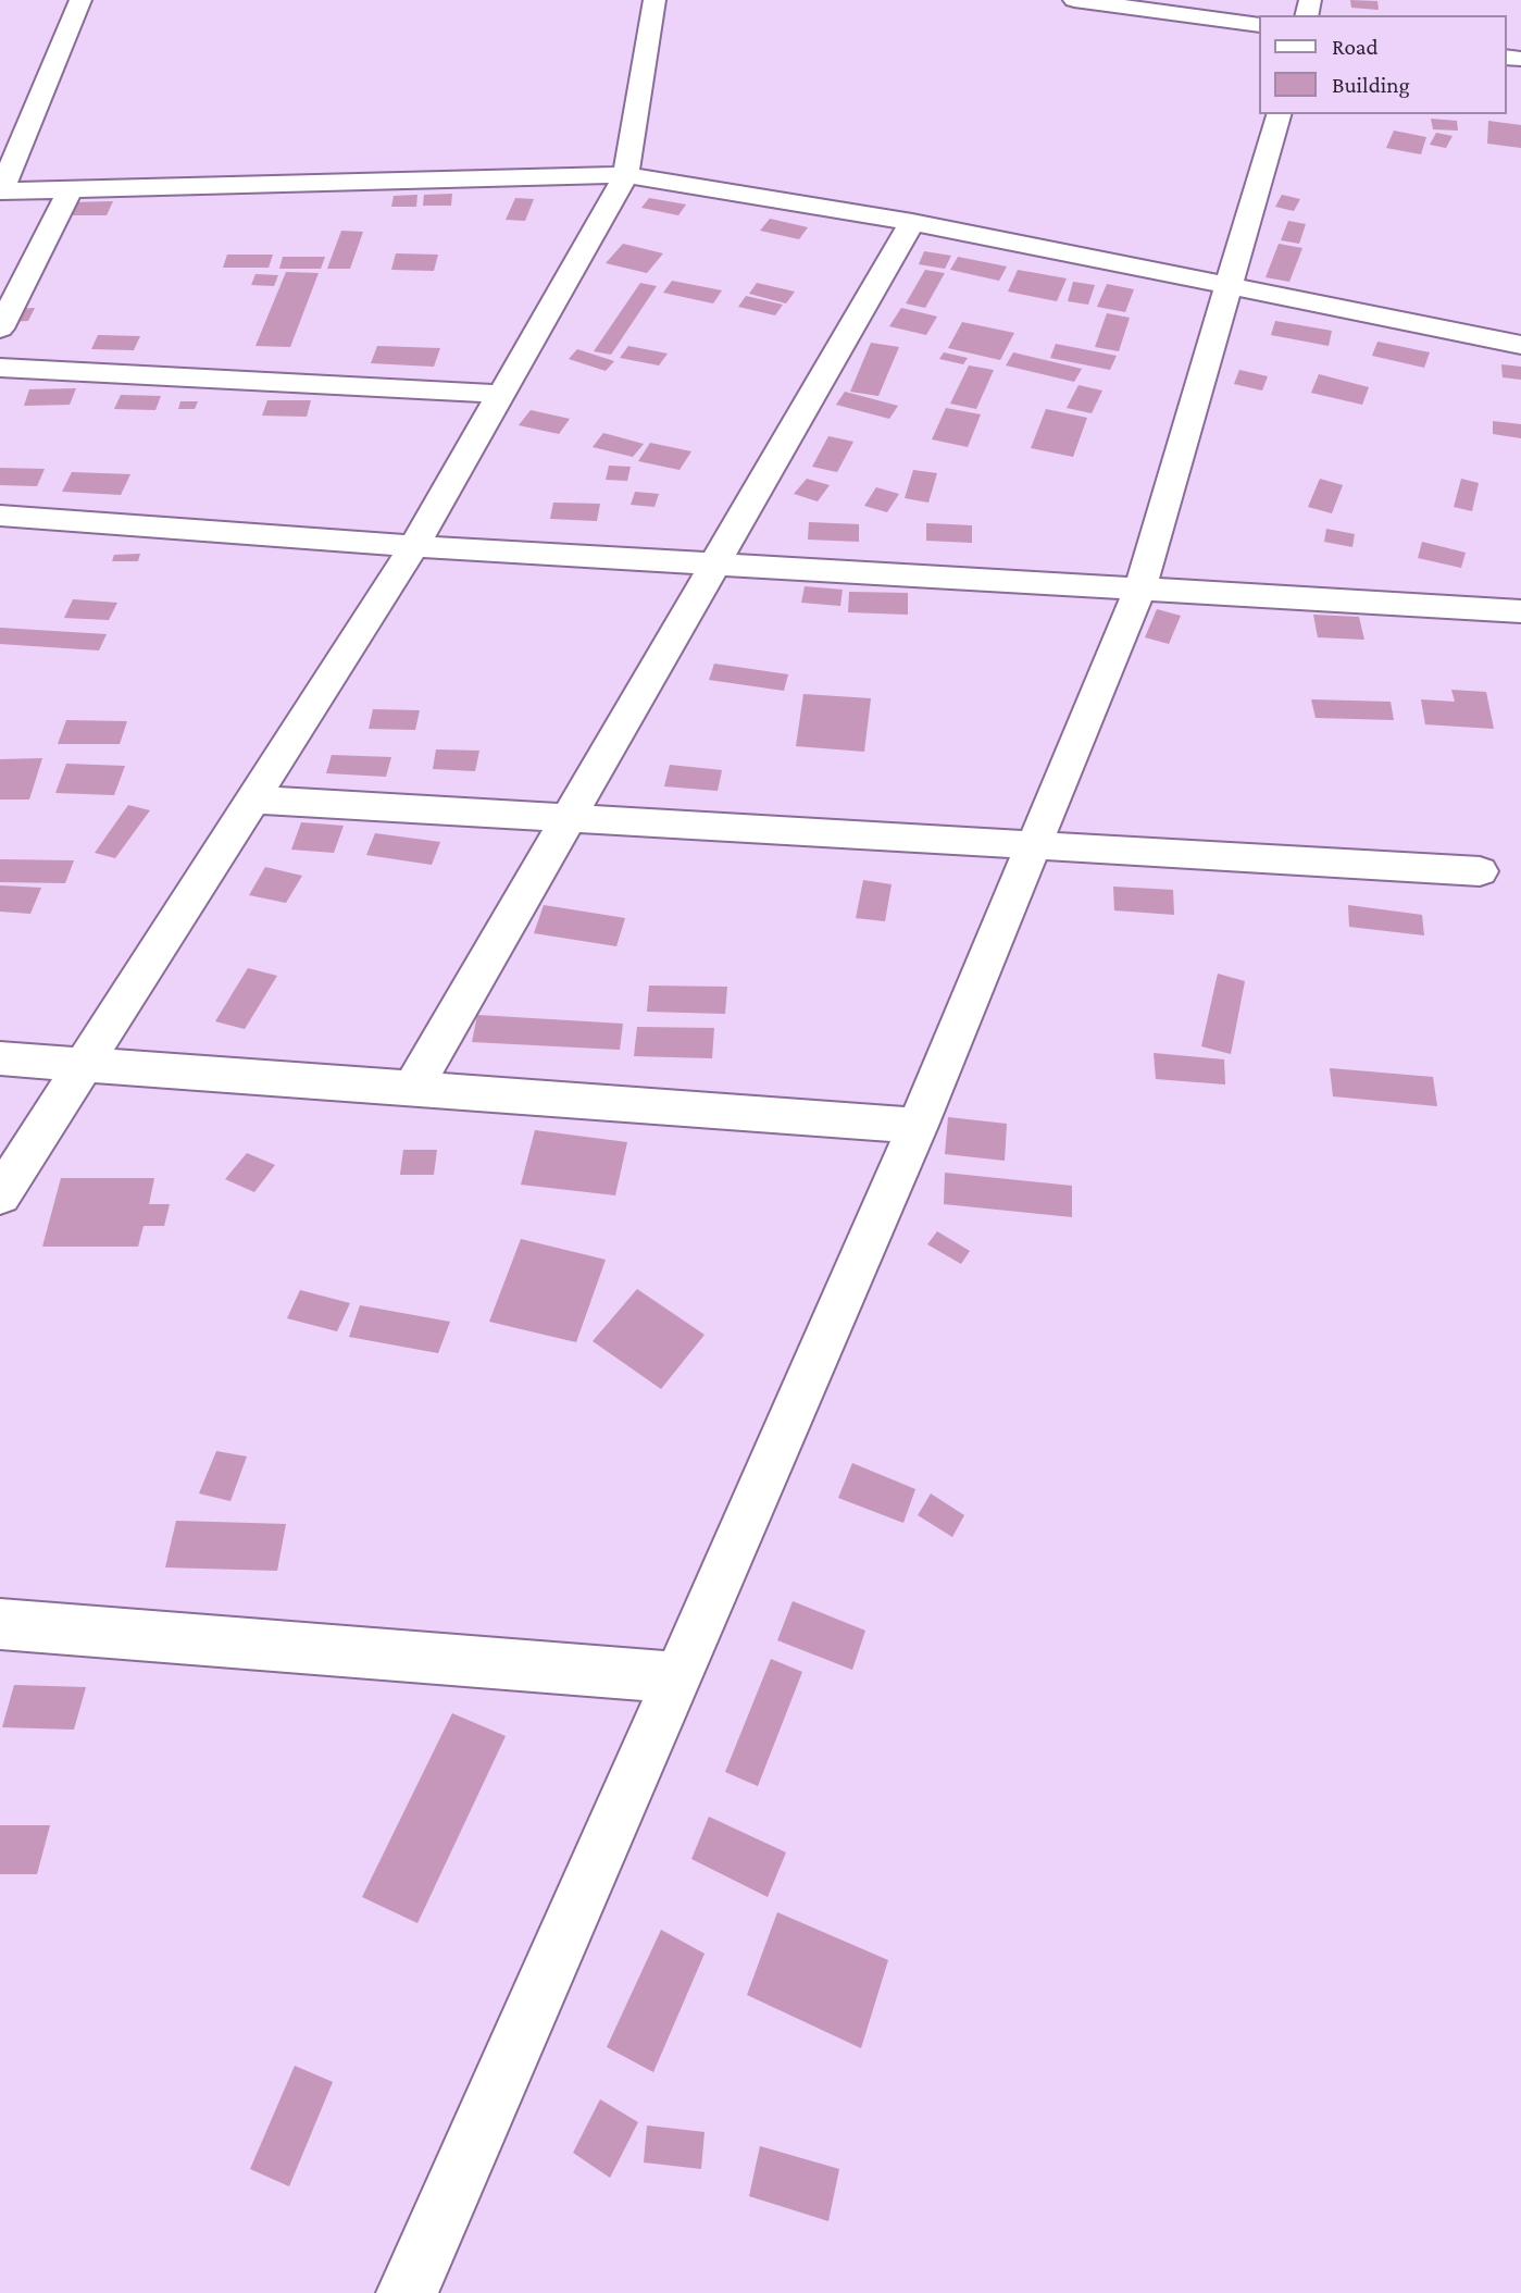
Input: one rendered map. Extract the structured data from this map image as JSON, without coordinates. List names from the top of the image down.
{
  "legend": ["Road", "Building"]
}
